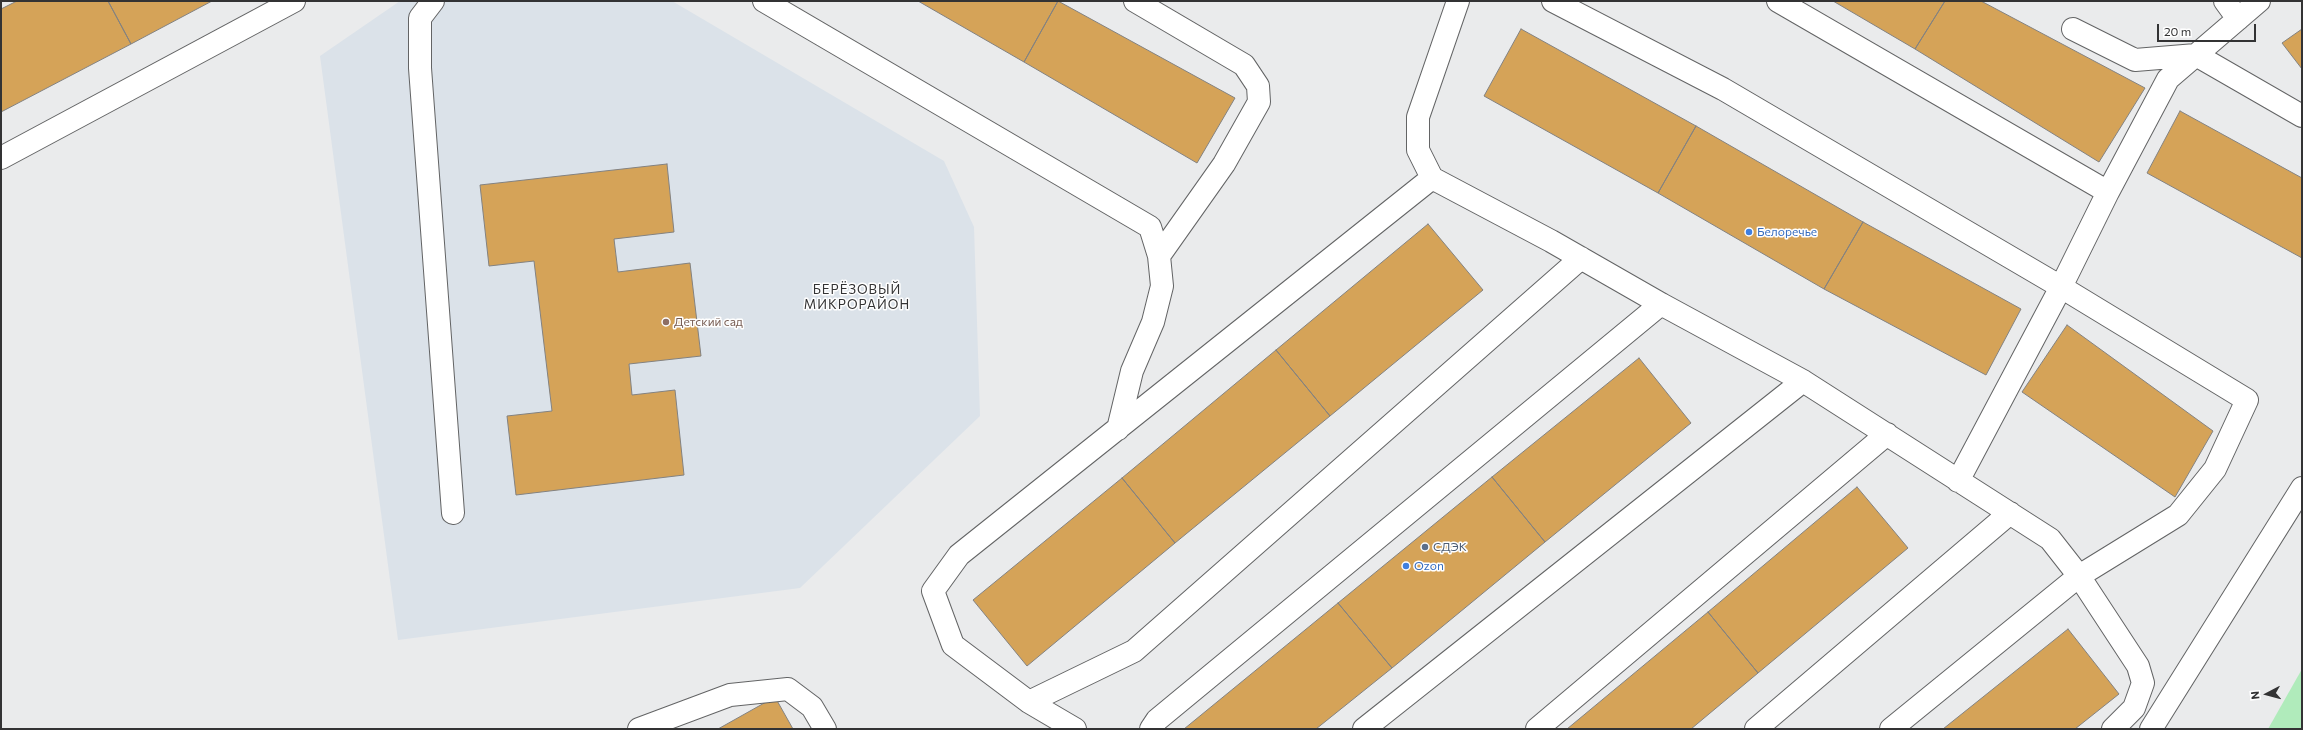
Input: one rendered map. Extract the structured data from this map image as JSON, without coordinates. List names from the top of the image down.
{
  "districts": ["БЕРЁЗОВЫЙ МИКРОРАЙОН"],
  "places": [
    "Белоречье",
    "Детский сад",
    "СДЭК",
    "Ozon"
  ],
  "scale_bar": "20 m",
  "north": "left"
}
